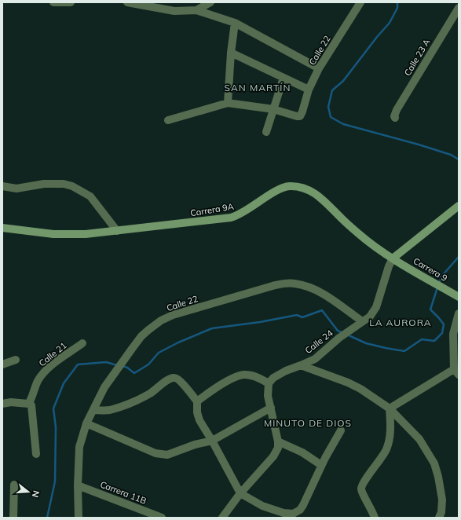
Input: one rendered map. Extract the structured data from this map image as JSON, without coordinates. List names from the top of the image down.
{
  "streets": {
    "main road": ["Carrera 9A", "Carrera 9", "Calle 24"],
    "street": [
      "Calle 22",
      "Calle 23 A",
      "Calle 21",
      "Carrera 11B"
    ]
  },
  "crossings": [
    ["Calle 22", "Calle 24"],
    ["Calle 22", "Carrera 11B"],
    ["Carrera 9A", "Carrera 9"],
    ["Carrera 9A", "Calle 24"],
    ["Carrera 9", "Calle 24"]
  ],
  "districts": ["SAN MARTÍN", "LA AURORA", "MINUTO DE DIOS"],
  "north": "right"
}
